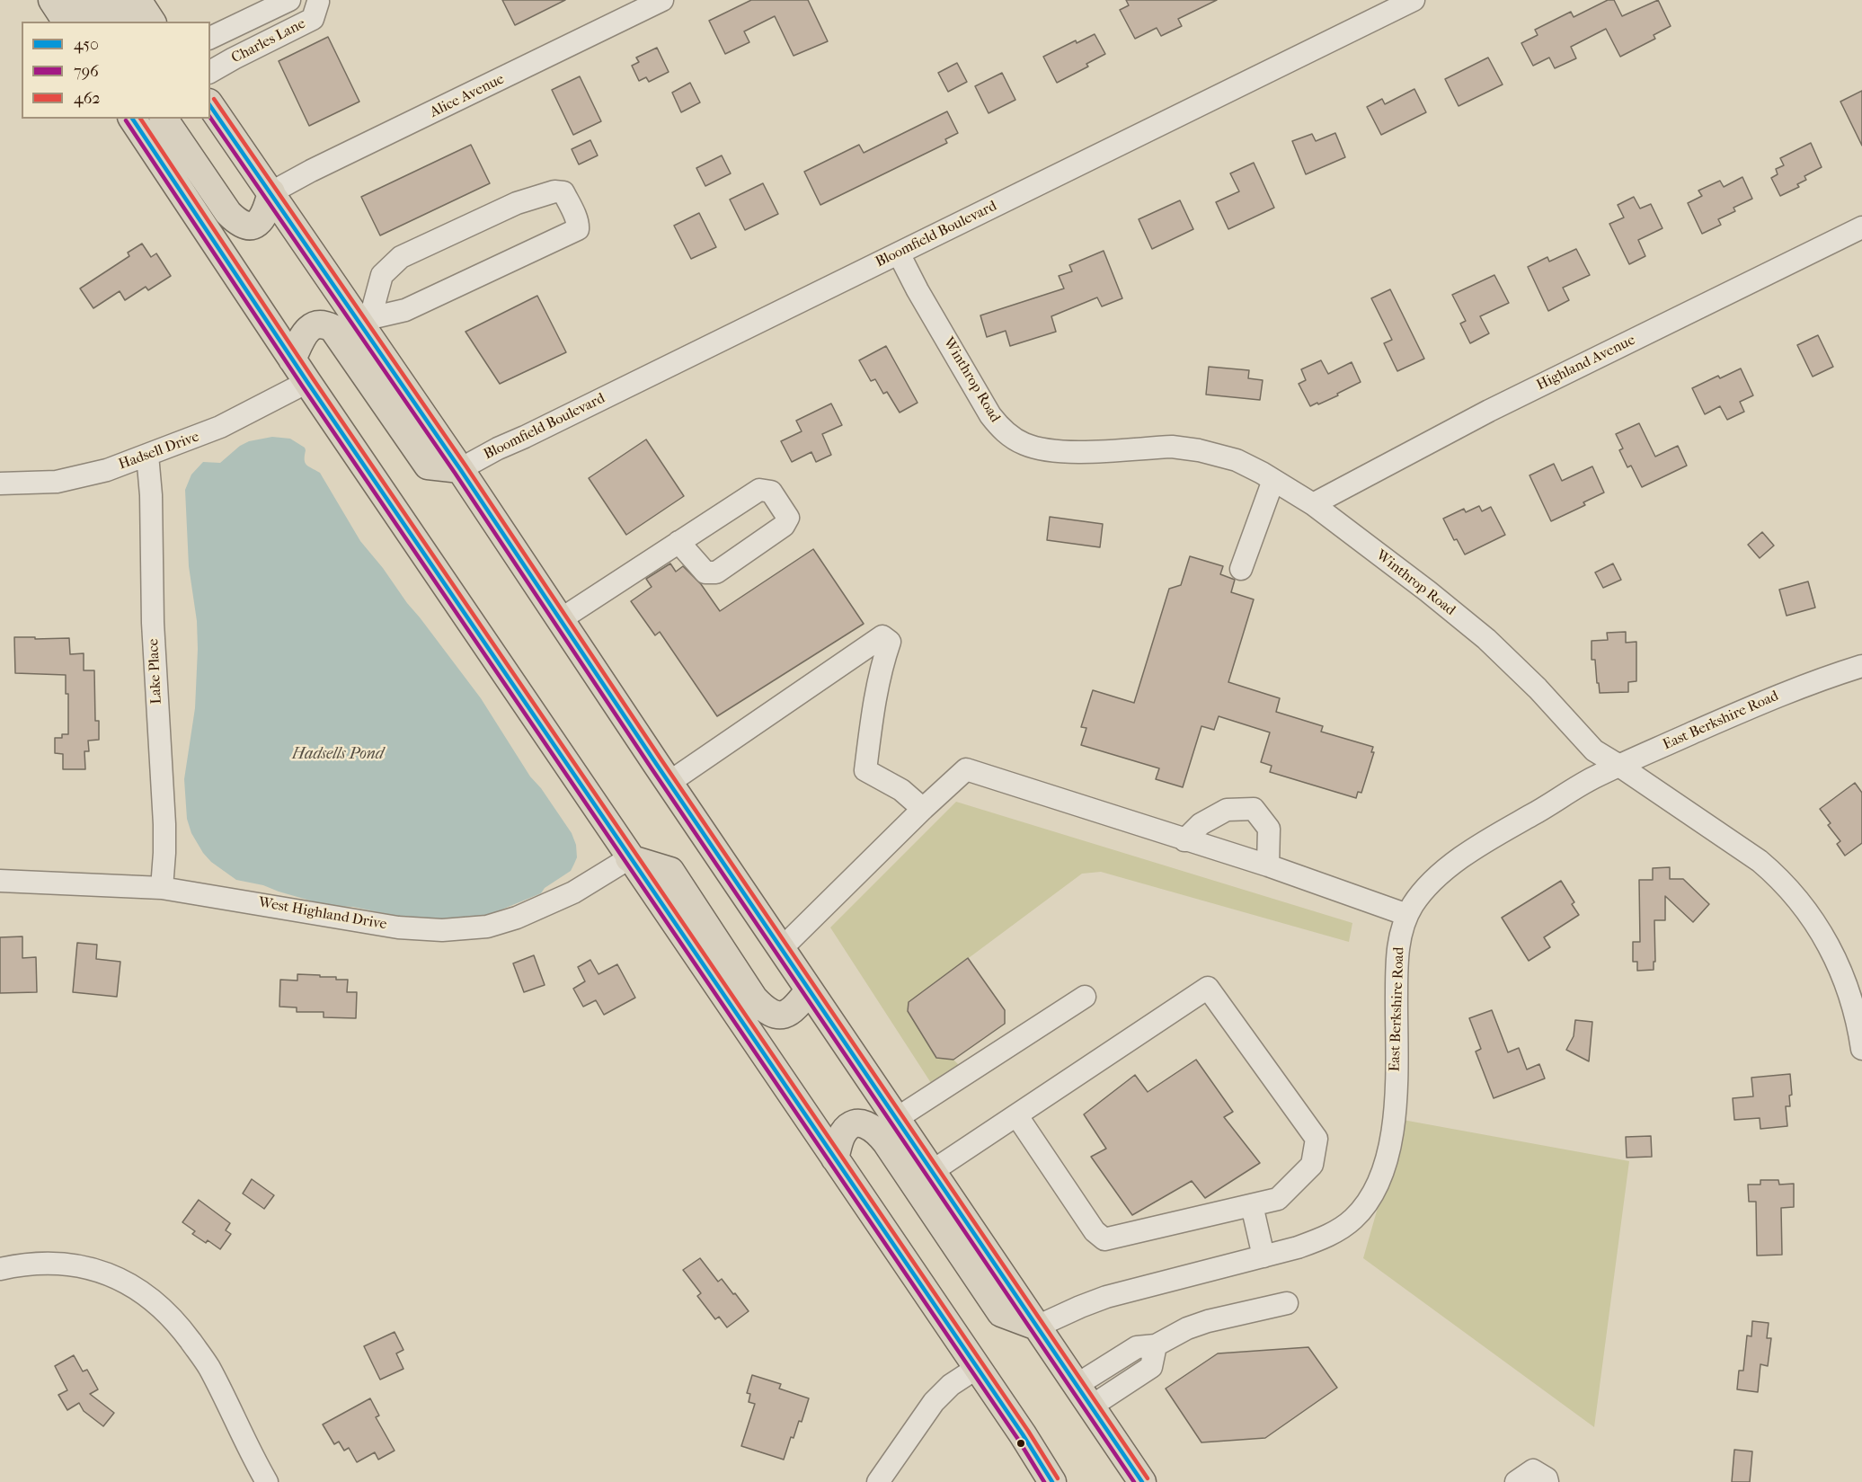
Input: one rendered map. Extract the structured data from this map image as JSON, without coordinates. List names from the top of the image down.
{
  "streets": {
    "street": [
      "Charles Lane",
      "Alice Avenue",
      "Bloomfield Boulevard",
      "Highland Avenue",
      "Winthrop Road",
      "Hadsell Drive",
      "Lake Place",
      "East Berkshire Road",
      "West Highland Drive"
    ]
  },
  "crossings": [
    ["Bloomfield Boulevard", "Winthrop Road"],
    ["Highland Avenue", "Winthrop Road"],
    ["Winthrop Road", "East Berkshire Road"],
    ["Hadsell Drive", "Lake Place"],
    ["Lake Place", "West Highland Drive"]
  ],
  "water": ["Hadsells Pond"],
  "lines": ["transit line 462", "transit line 450", "transit line 796"],
  "legend": ["450", "796", "462"]
}
